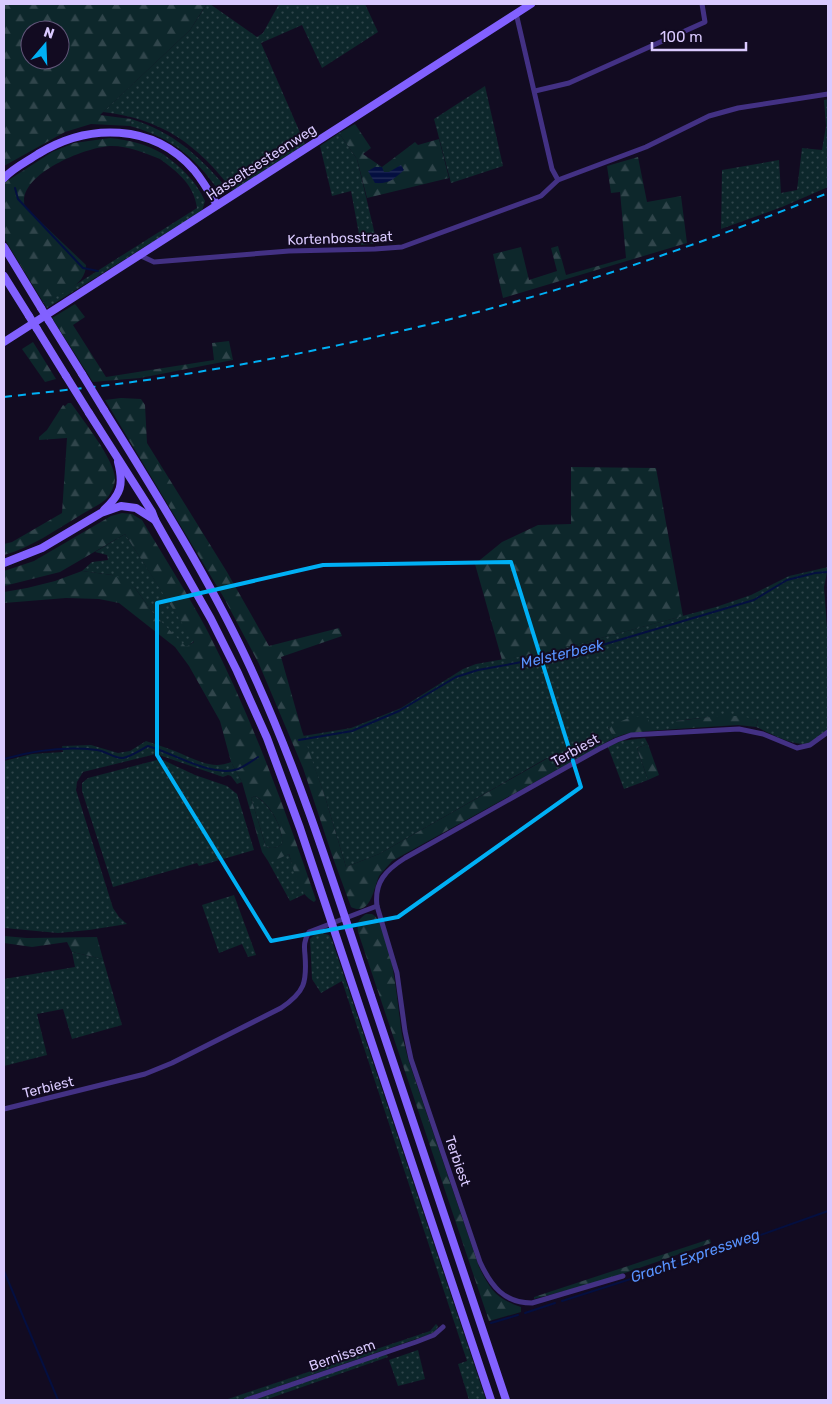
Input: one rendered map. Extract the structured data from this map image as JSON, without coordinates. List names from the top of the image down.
{
  "streets": {
    "main road": ["Hasseltsesteenweg"],
    "street": ["Kortenbosstraat", "Terbiest", "Bernissem"]
  },
  "crossings": [
    ["Hasseltsesteenweg", "Kortenbosstraat"]
  ],
  "water": ["Melsterbeek", "Gracht Expressweg"],
  "scale_bar": "100 m",
  "north": "top"
}
